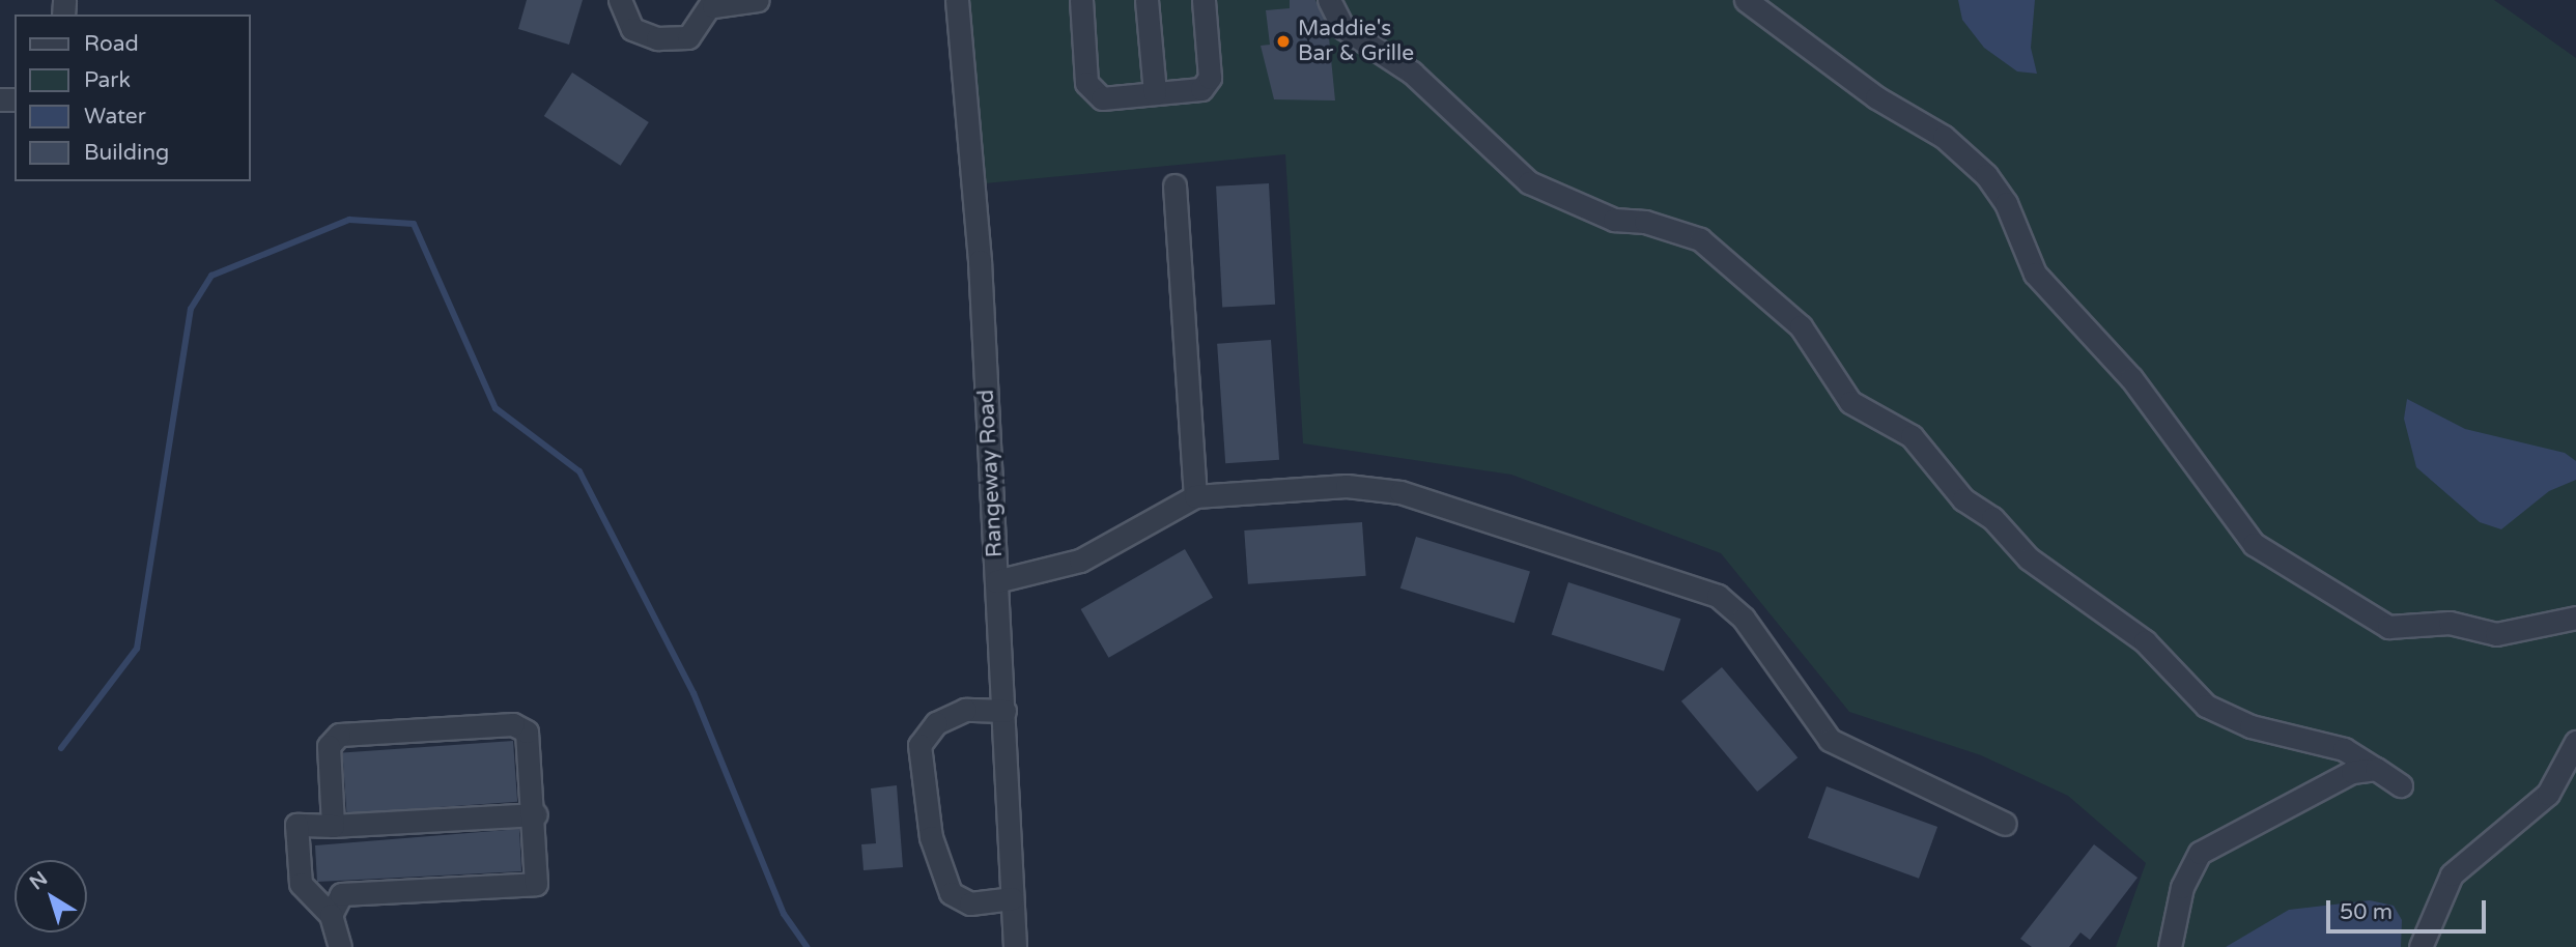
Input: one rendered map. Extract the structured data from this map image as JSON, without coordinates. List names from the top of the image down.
{
  "streets": {
    "street": ["Rangeway Road"]
  },
  "places": ["Maddie's Bar & Grille"],
  "legend": [
    "Road",
    "Park",
    "Water",
    "Building"
  ],
  "scale_bar": "50 m",
  "north": "top left"
}
